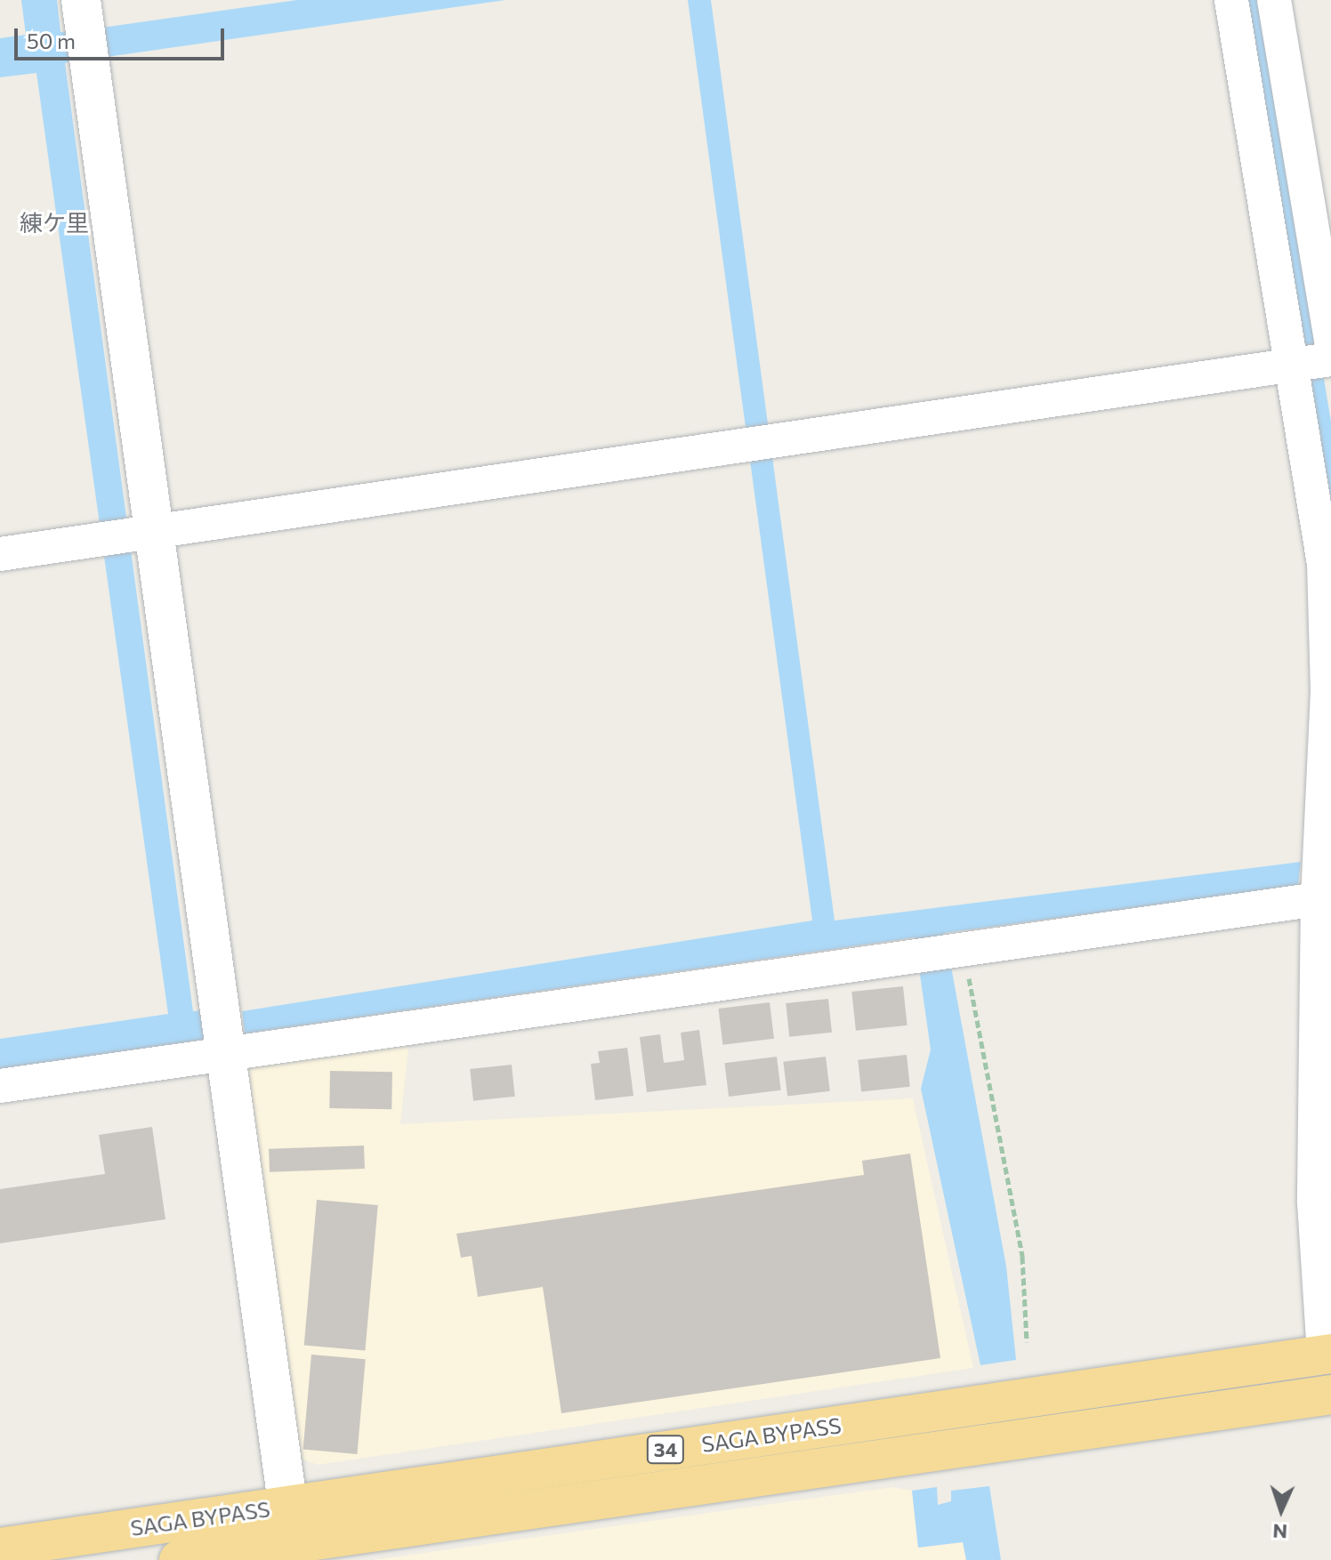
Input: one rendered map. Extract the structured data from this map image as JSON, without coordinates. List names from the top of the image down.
{
  "streets": {
    "highway": ["SAGA BYPASS", "34"]
  },
  "districts": ["練ケ里"],
  "scale_bar": "50 m",
  "north": "bottom"
}
